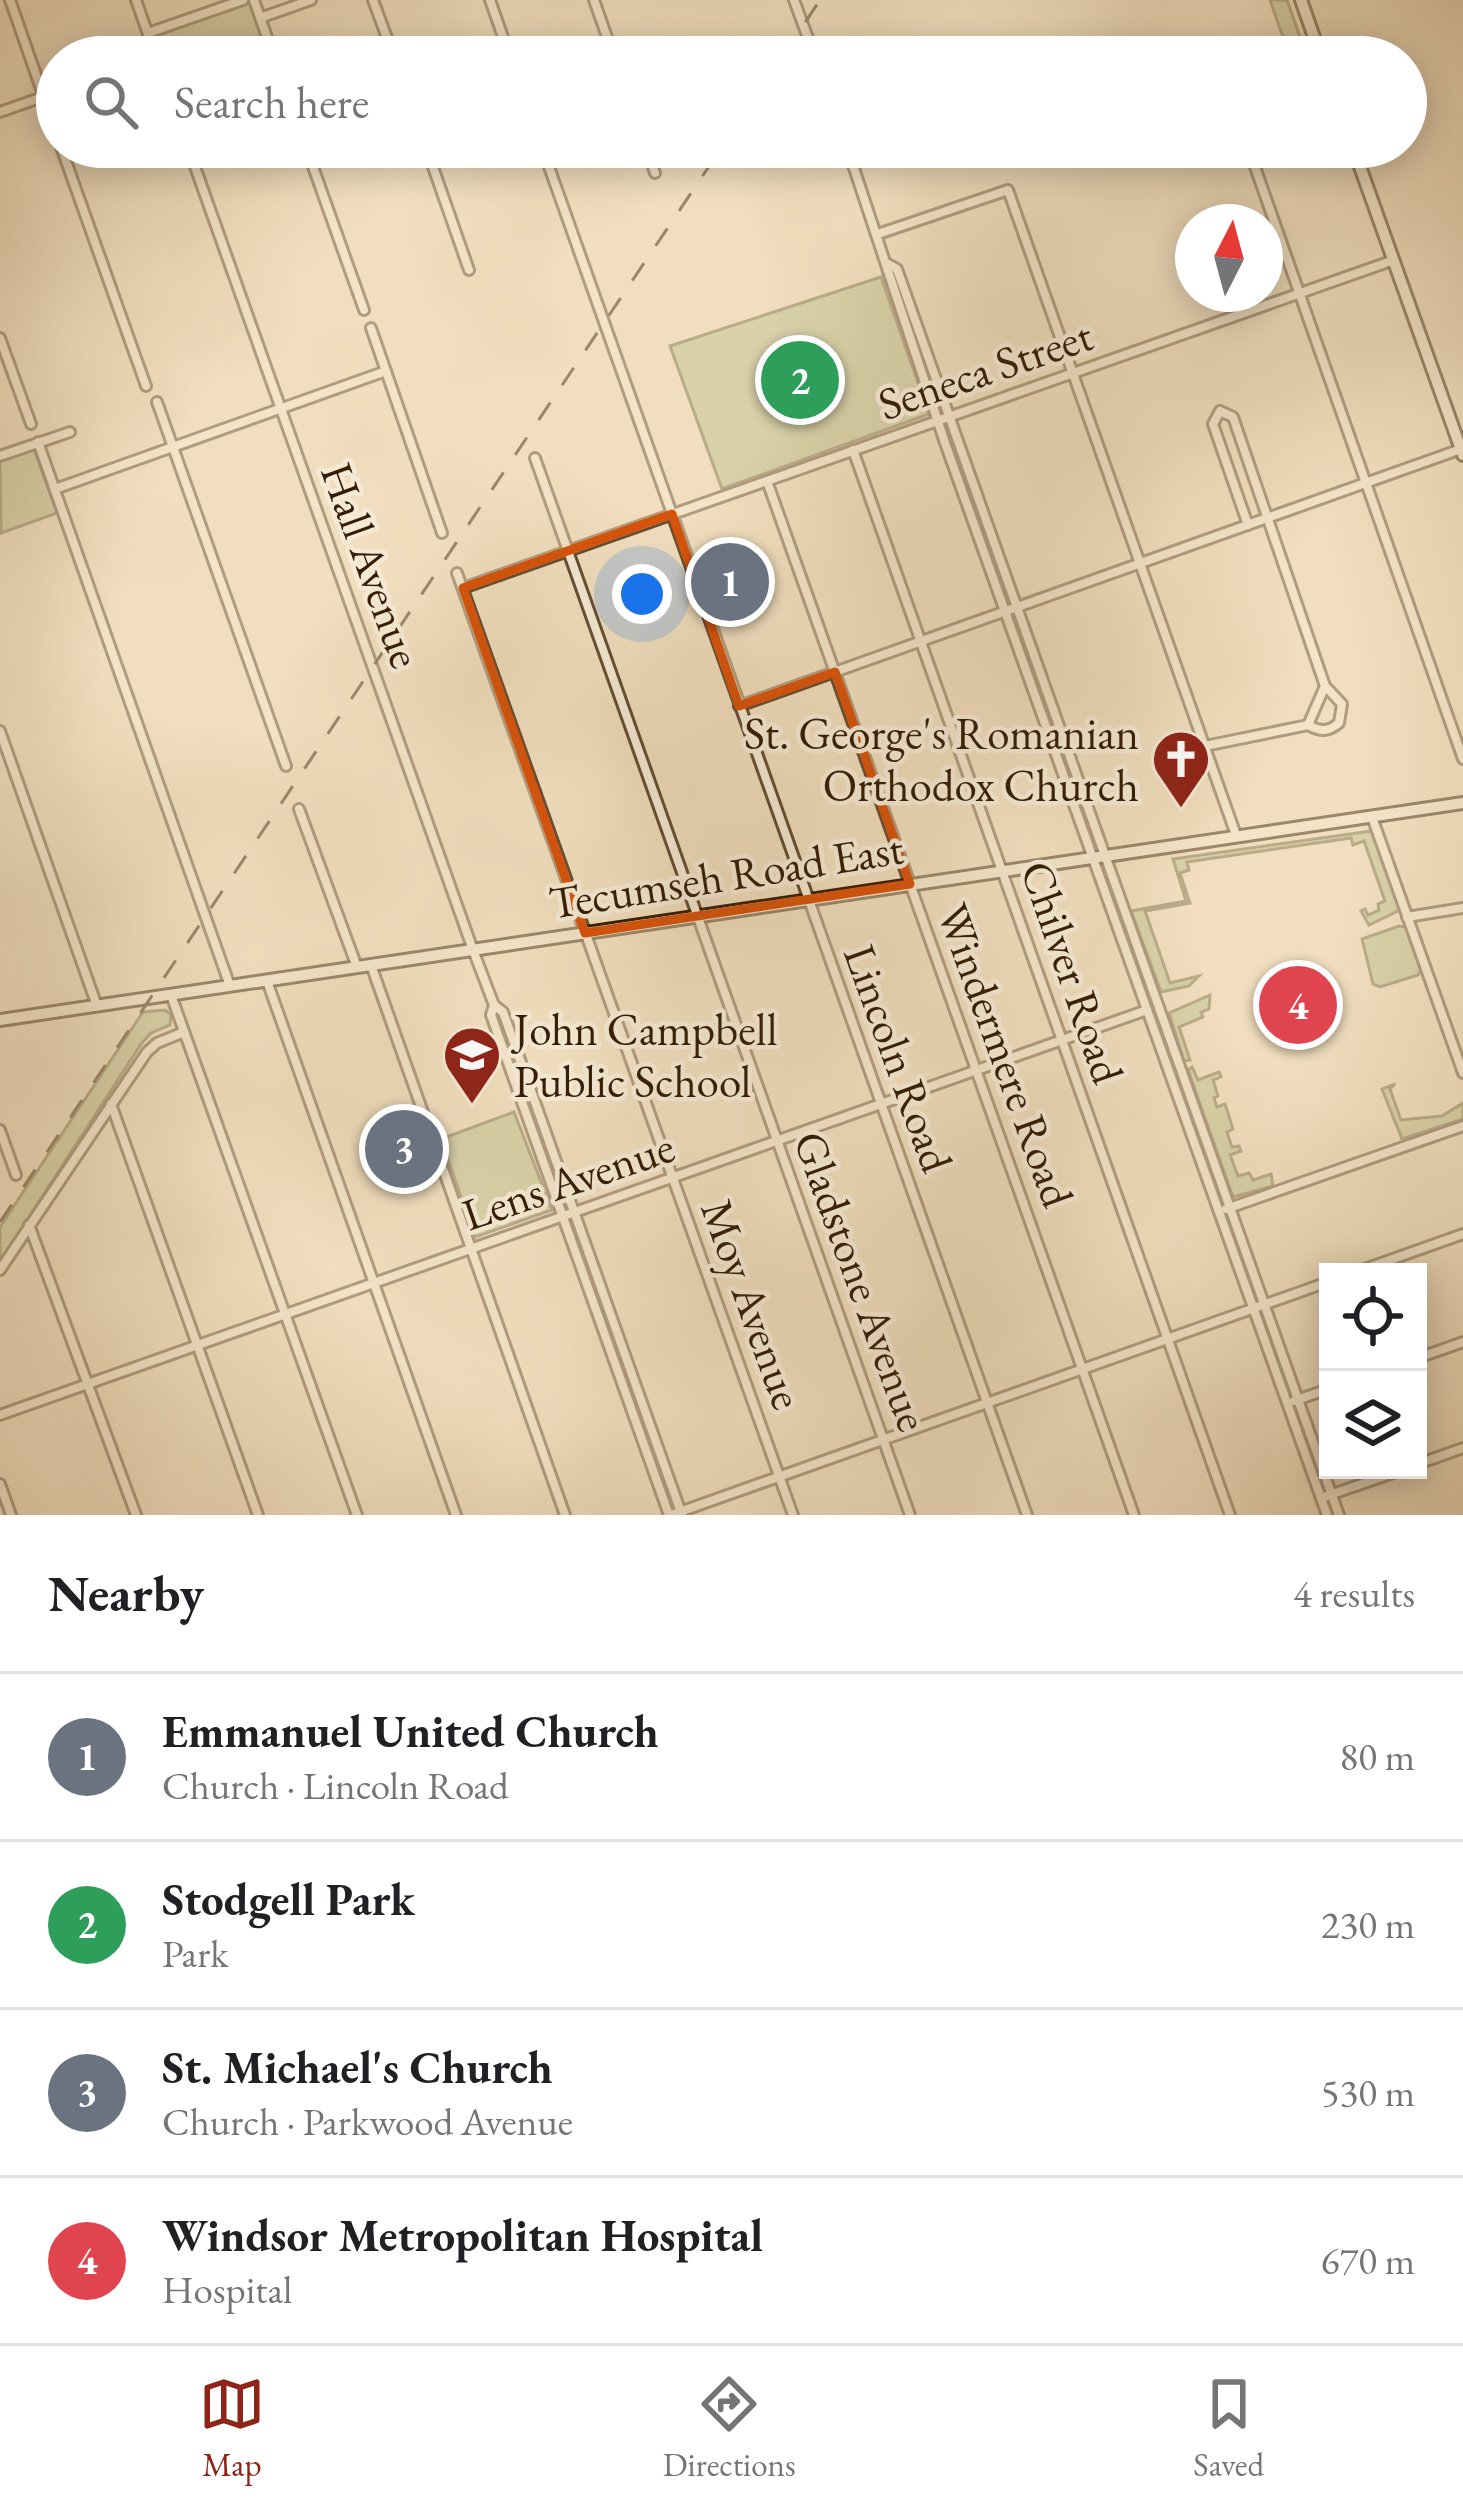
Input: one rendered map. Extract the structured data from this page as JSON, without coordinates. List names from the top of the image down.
{
  "streets": {
    "main road": ["Tecumseh Road East"],
    "street": [
      "Seneca Street",
      "Hall Avenue",
      "Chilver Road",
      "Windermere Road",
      "Lincoln Road",
      "Lens Avenue",
      "Gladstone Avenue",
      "Moy Avenue"
    ]
  },
  "crossings": [
    ["Seneca Street", "Chilver Road"],
    ["Seneca Street", "Windermere Road"],
    ["Seneca Street", "Lincoln Road"],
    ["Seneca Street", "Gladstone Avenue"],
    ["Seneca Street", "Moy Avenue"],
    ["Hall Avenue", "Tecumseh Road East"],
    ["Hall Avenue", "Lens Avenue"],
    ["Tecumseh Road East", "Chilver Road"],
    ["Tecumseh Road East", "Windermere Road"],
    ["Tecumseh Road East", "Lincoln Road"],
    ["Tecumseh Road East", "Gladstone Avenue"],
    ["Tecumseh Road East", "Moy Avenue"],
    ["Chilver Road", "Lens Avenue"],
    ["Windermere Road", "Lens Avenue"],
    ["Lincoln Road", "Lens Avenue"],
    ["Lens Avenue", "Gladstone Avenue"],
    ["Lens Avenue", "Moy Avenue"]
  ],
  "places": {
    "church": ["St. George's Romanian Orthodox Church"],
    "school or university": ["John Campbell Public School"]
  },
  "north": "top",
  "page": {
    "search": "Search here",
    "pins": [
      "2",
      "1",
      "4",
      "3"
    ],
    "heading": ["Nearby", "4 results"],
    "list": [
      {
        "mark": "1",
        "name": "Emmanuel United Church",
        "note": "Church · Lincoln Road",
        "value": "80 m"
      },
      {
        "mark": "2",
        "name": "Stodgell Park",
        "note": "Park",
        "value": "230 m"
      },
      {
        "mark": "3",
        "name": "St. Michael's Church",
        "note": "Church · Parkwood Avenue",
        "value": "530 m"
      },
      {
        "mark": "4",
        "name": "Windsor Metropolitan Hospital",
        "note": "Hospital",
        "value": "670 m"
      }
    ],
    "nav": ["Map", "Directions", "Saved"]
  }
}
